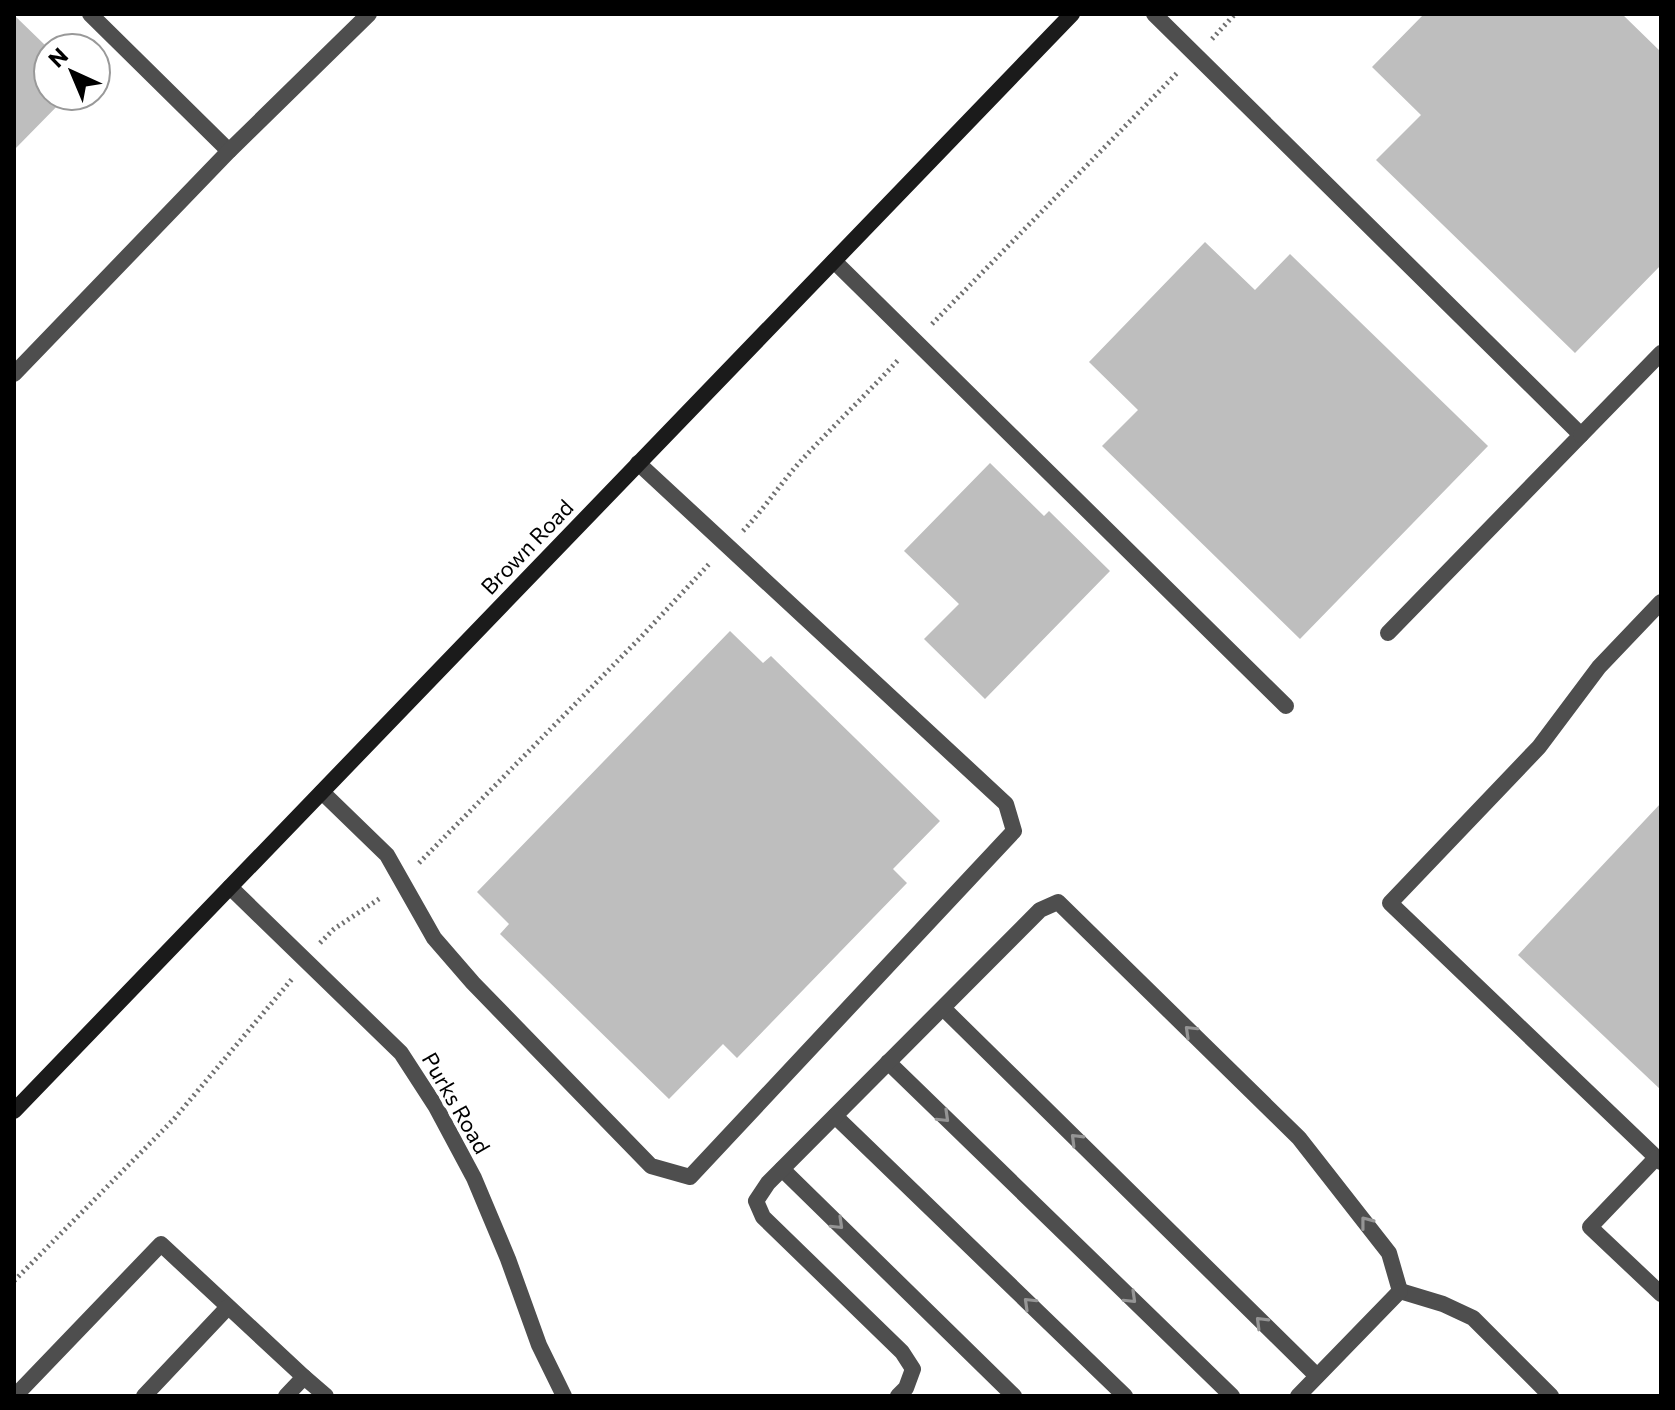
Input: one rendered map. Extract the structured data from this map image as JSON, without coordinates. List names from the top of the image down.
{
  "streets": {
    "main road": ["Brown Road"],
    "street": ["Purks Road"]
  },
  "crossings": [
    ["Brown Road", "Purks Road"]
  ],
  "north": "top left"
}
